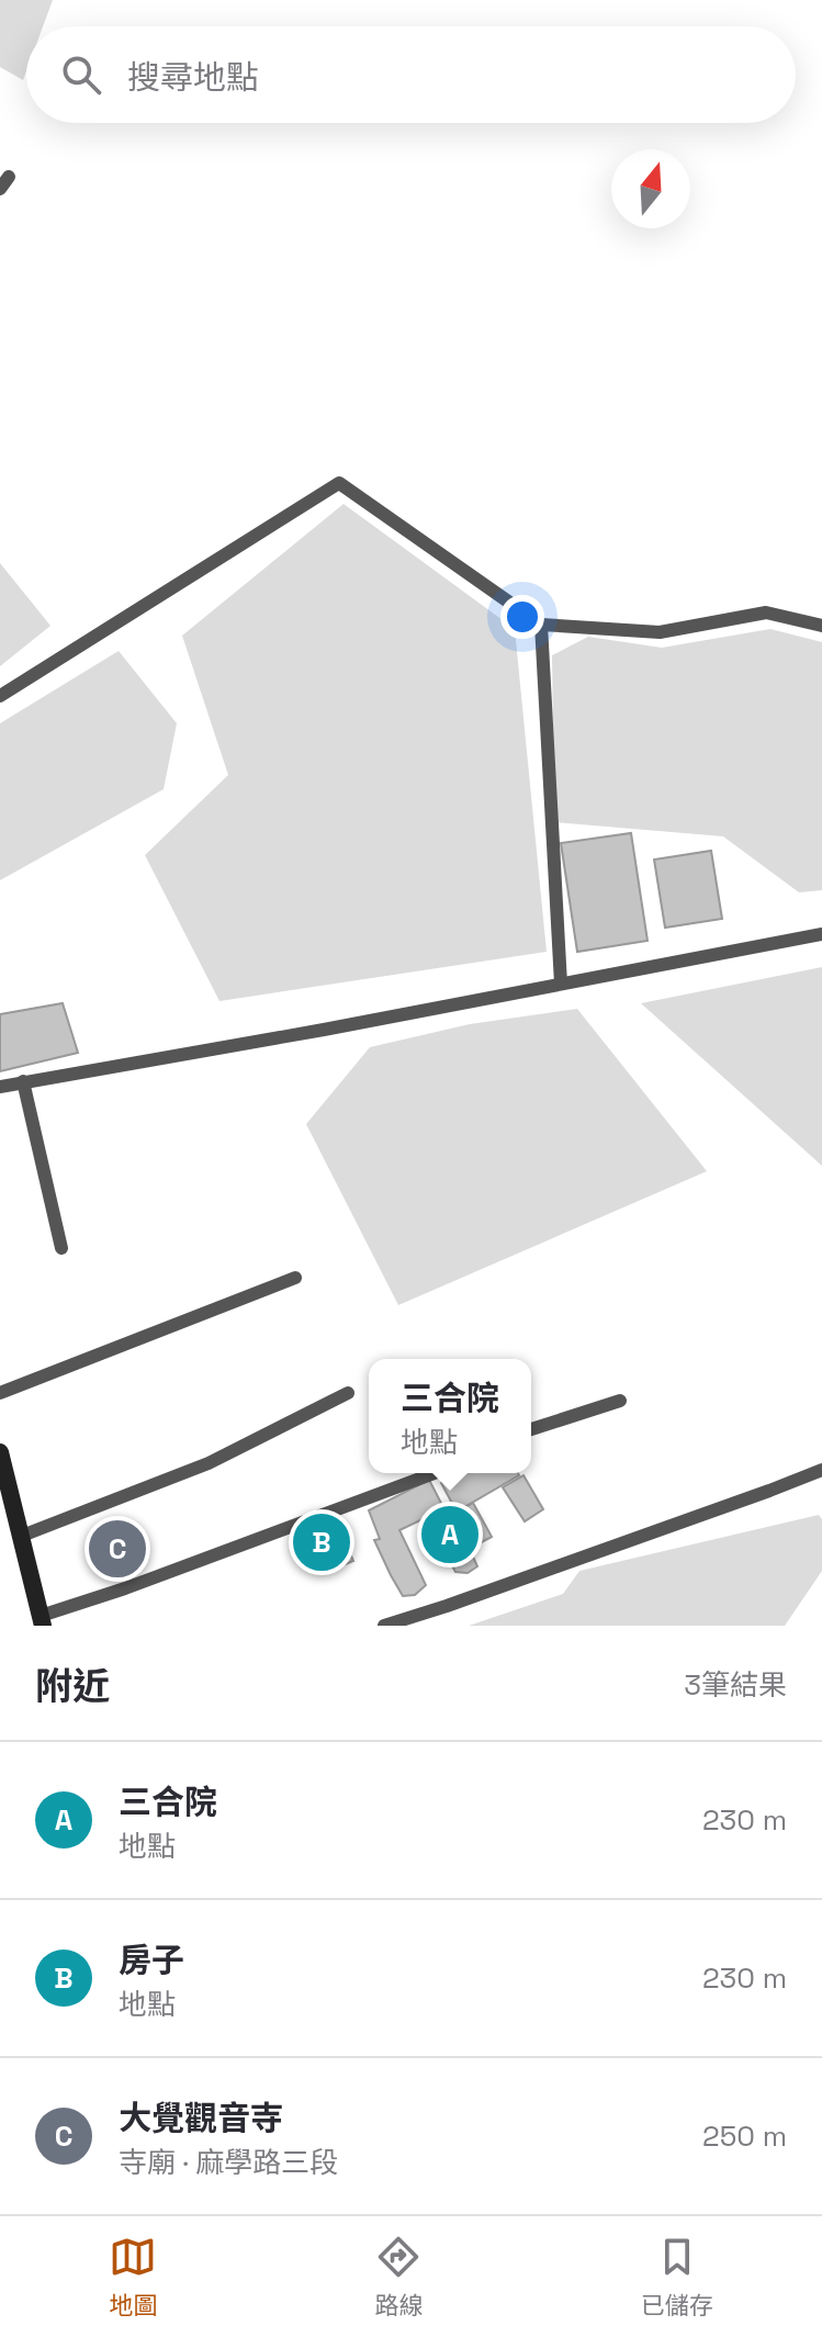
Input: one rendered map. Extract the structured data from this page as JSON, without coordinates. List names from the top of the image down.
{
  "north": "top",
  "page": {
    "search": "搜尋地點",
    "popup": ["三合院", "地點"],
    "pins": ["A", "B", "C"],
    "heading": ["附近", "3筆結果"],
    "list": [
      {
        "mark": "A",
        "name": "三合院",
        "note": "地點",
        "value": "230 m"
      },
      {
        "mark": "B",
        "name": "房子",
        "note": "地點",
        "value": "230 m"
      },
      {
        "mark": "C",
        "name": "大覺觀音寺",
        "note": "寺廟 · 麻學路三段",
        "value": "250 m"
      }
    ],
    "nav": ["地圖", "路線", "已儲存"]
  }
}
